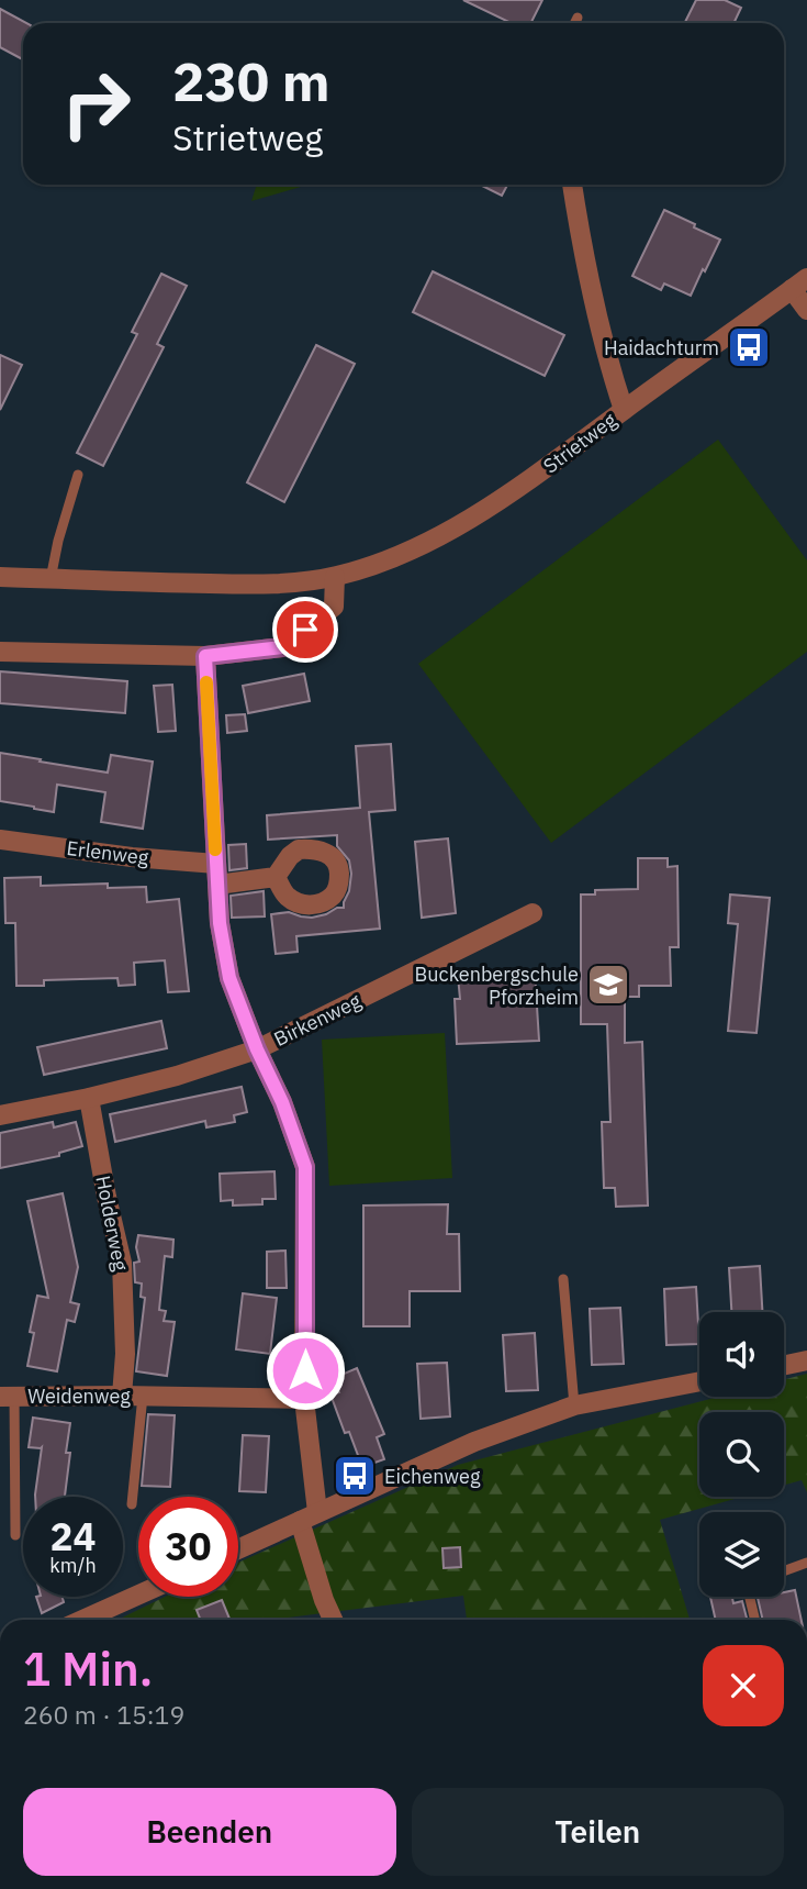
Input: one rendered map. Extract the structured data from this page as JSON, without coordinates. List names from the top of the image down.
{
  "streets": {
    "street": [
      "Strietweg",
      "Erlenweg",
      "Birkenweg",
      "Holderweg",
      "Weidenweg"
    ]
  },
  "crossings": [
    ["Birkenweg", "Holderweg"],
    ["Holderweg", "Weidenweg"]
  ],
  "places": {
    "bus stop": ["Haidachturm", "Eichenweg"],
    "school or university": ["Buckenbergschule Pforzheim"]
  },
  "page": {
    "turn": ["230 m", "Strietweg"],
    "speed": "24 km/h",
    "limit": "30",
    "heading": ["1 Min.", "260 m · 15:19"],
    "buttons": ["Beenden", "Teilen"]
  }
}
